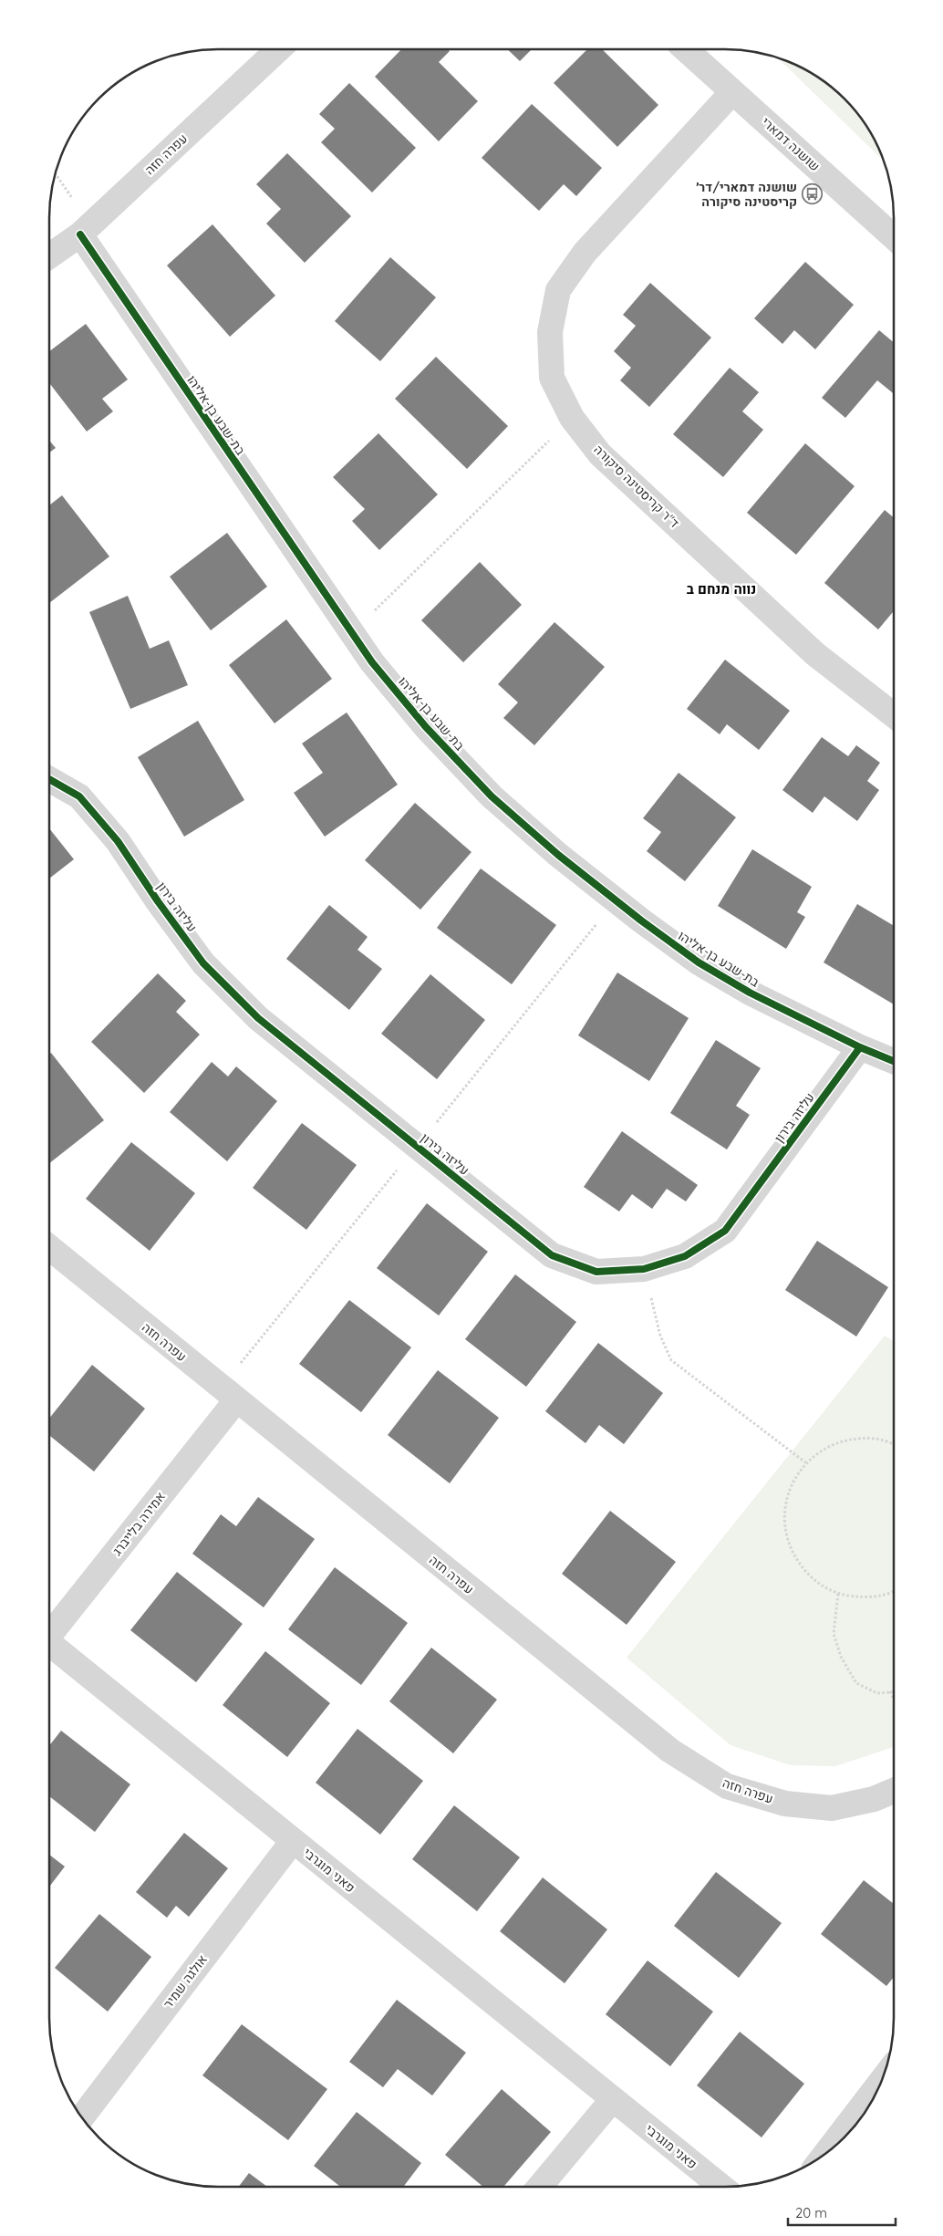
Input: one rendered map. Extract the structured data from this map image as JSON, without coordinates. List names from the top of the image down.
{
  "streets": {
    "street": [
      "שושנה דמארי",
      "עפרה חזה",
      "בת-שבע בן-אליהו",
      "ד\"ר קריסטינה סיקורה",
      "עליזה בירון",
      "אמירה בלייברג",
      "פאני מוגרבי",
      "אולגה שמיר"
    ]
  },
  "crossings": [
    ["שושנה דמארי", "ד\"ר קריסטינה סיקורה"],
    ["עפרה חזה", "בת-שבע בן-אליהו"],
    ["עפרה חזה", "אמירה בלייברג"],
    ["בת-שבע בן-אליהו", "עליזה בירון"],
    ["פאני מוגרבי", "אולגה שמיר"]
  ],
  "districts": ["נווה מנחם ב"],
  "places": {
    "bus stop": ["שושנה דמארי/דר׳ קריסטינה סיקורה"]
  },
  "scale_bar": "20 m"
}
